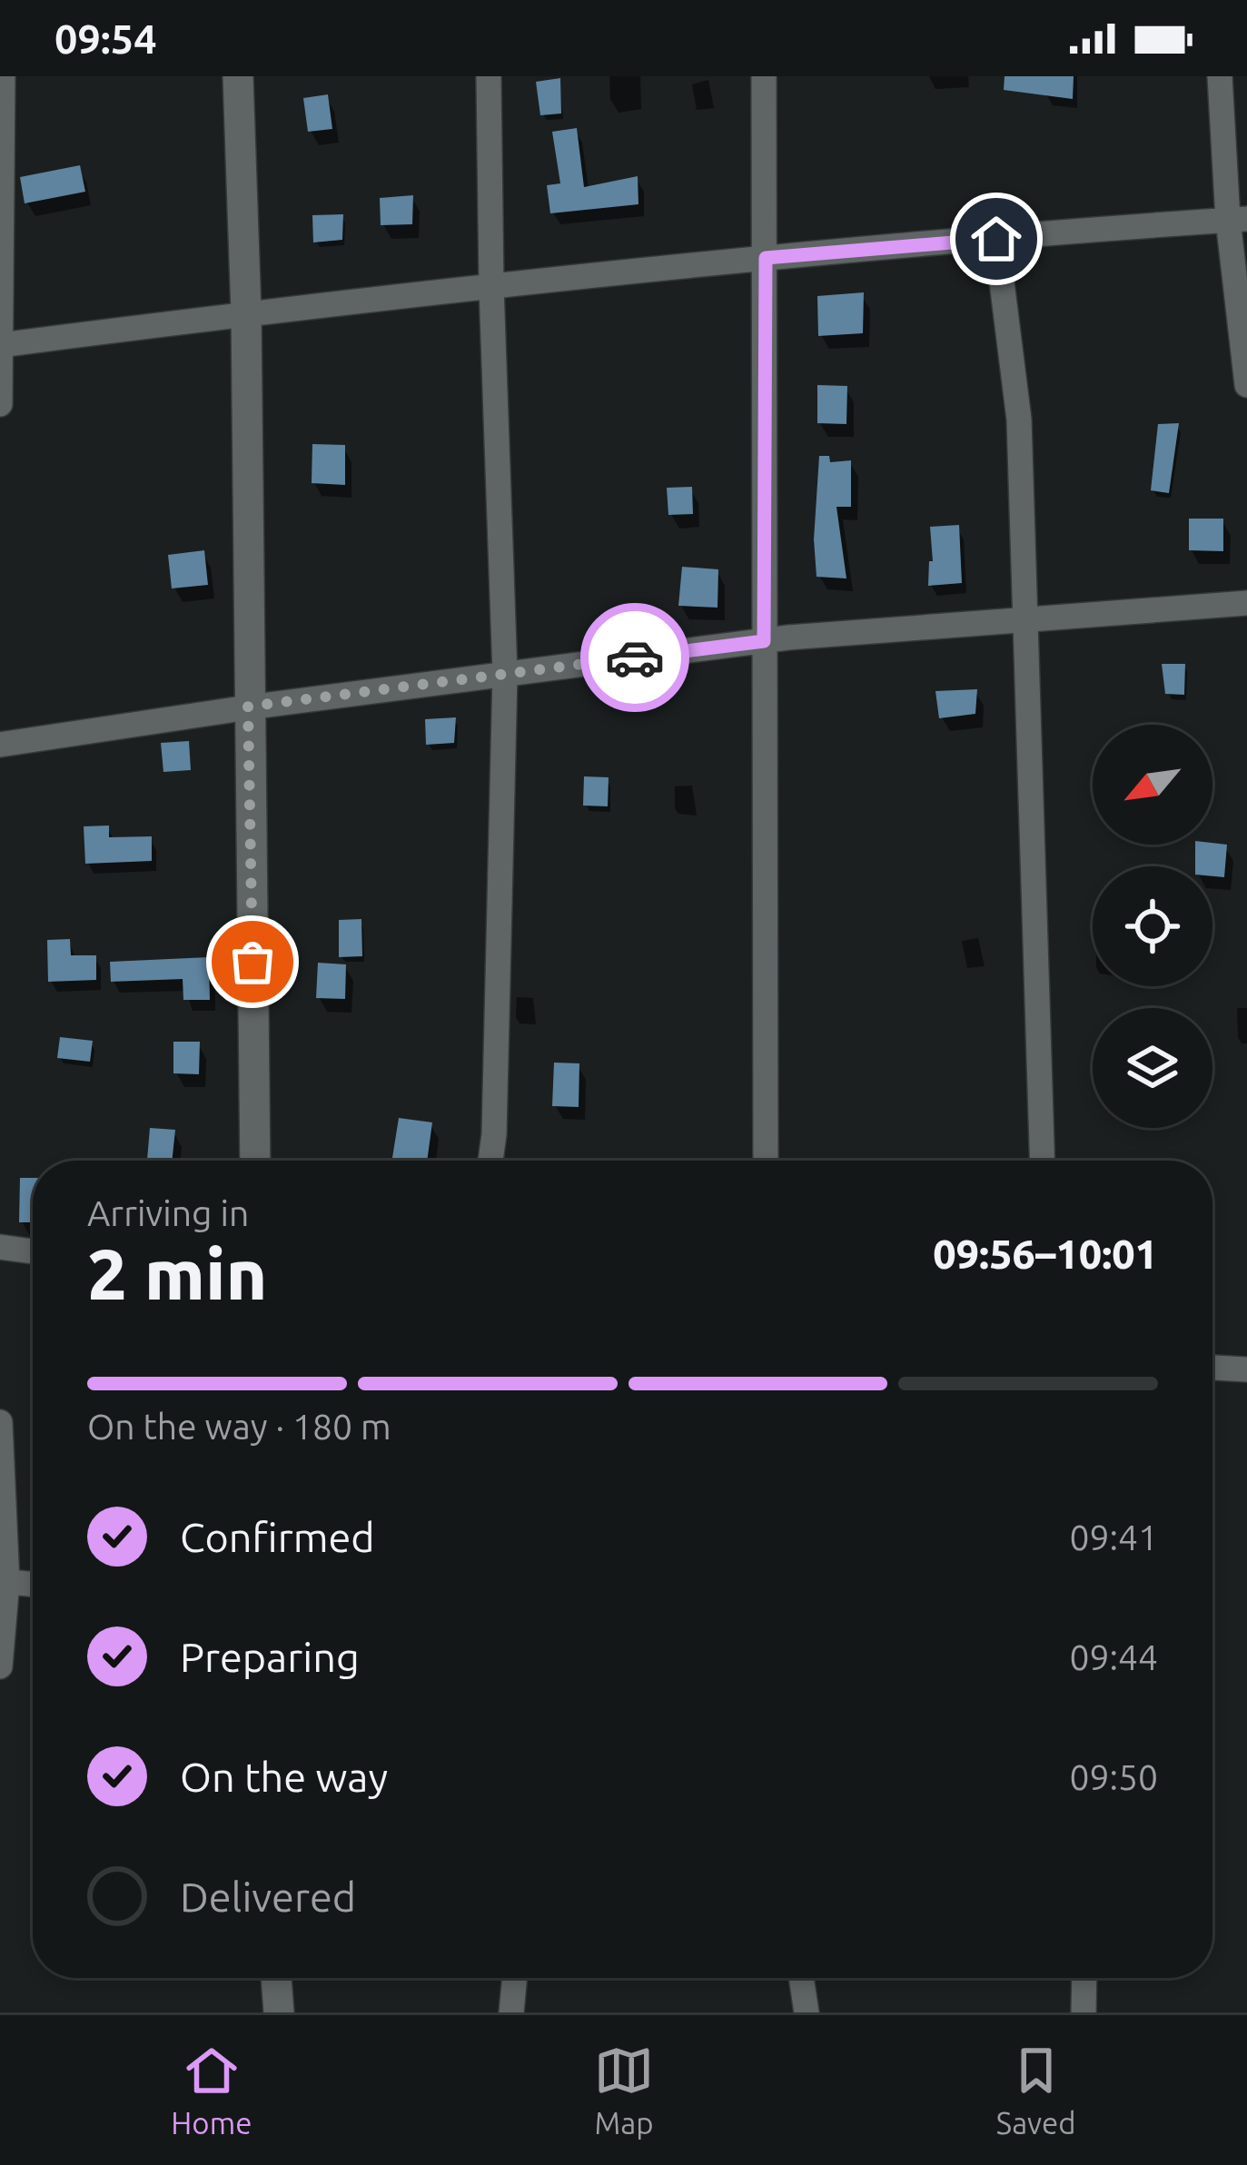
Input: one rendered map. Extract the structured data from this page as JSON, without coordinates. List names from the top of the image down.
{
  "north": "bottom left",
  "page": {
    "status": "09:54",
    "heading": ["2 min", "Arriving in", "09:56–10:01"],
    "bar": "On the way · 180 m",
    "list": [
      ["Confirmed", "09:41"],
      ["Preparing", "09:44"],
      ["On the way", "09:50"],
      "Delivered"
    ],
    "tabs": ["Home", "Map", "Saved"]
  }
}
